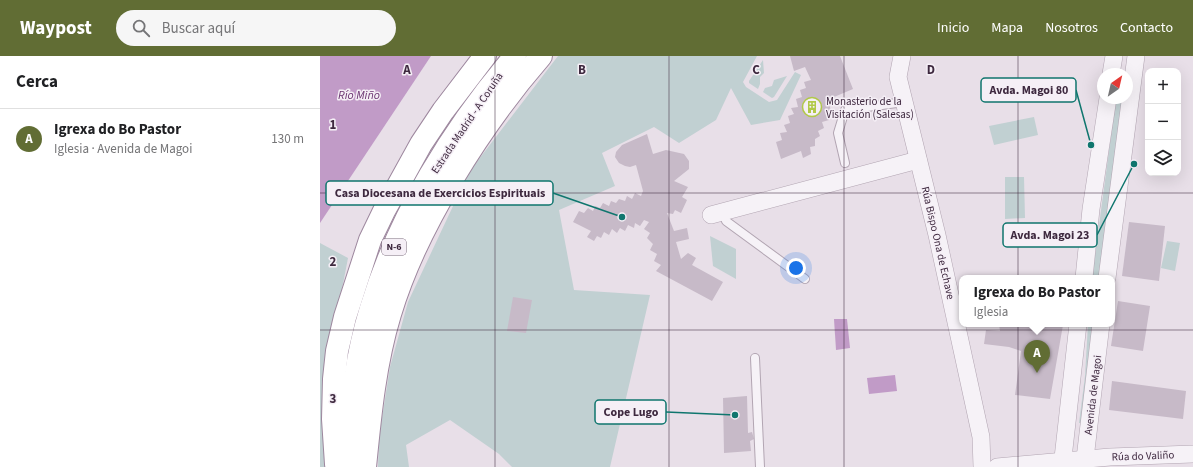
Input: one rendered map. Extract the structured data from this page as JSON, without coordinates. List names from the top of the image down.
{
  "streets": {
    "highway": ["Estrada Madrid - A Coruña", "N-6"],
    "street": ["Rúa Bispo Ona de Echave", "Avenida de Magoi", "Rúa do Valiño"]
  },
  "crossings": [
    ["Avenida de Magoi", "Rúa do Valiño"]
  ],
  "water": ["Río Miño"],
  "places": {
    "building": ["Monasterio de la Visitación (Salesas)"],
    "other": [
      "Avda. Magoi 80",
      "Avda. Magoi 23",
      "Casa Diocesana de Exercicios Espirituais",
      "Cope Lugo"
    ]
  },
  "north": "top right",
  "page": {
    "header": "Waypost",
    "search": "Buscar aquí",
    "nav": [
      "Inicio",
      "Mapa",
      "Nosotros",
      "Contacto"
    ],
    "heading": "Cerca",
    "map_buttons": ["+", "−"],
    "list": [
      {
        "mark": "A",
        "name": "Igrexa do Bo Pastor",
        "note": "Iglesia · Avenida de Magoi",
        "value": "130 m"
      }
    ],
    "popup": ["Igrexa do Bo Pastor", "Iglesia"],
    "pins": "A"
  },
  "grid": {
    "columns": [
      "A",
      "B",
      "C",
      "D"
    ],
    "rows": ["1", "2", "3"]
  }
}
